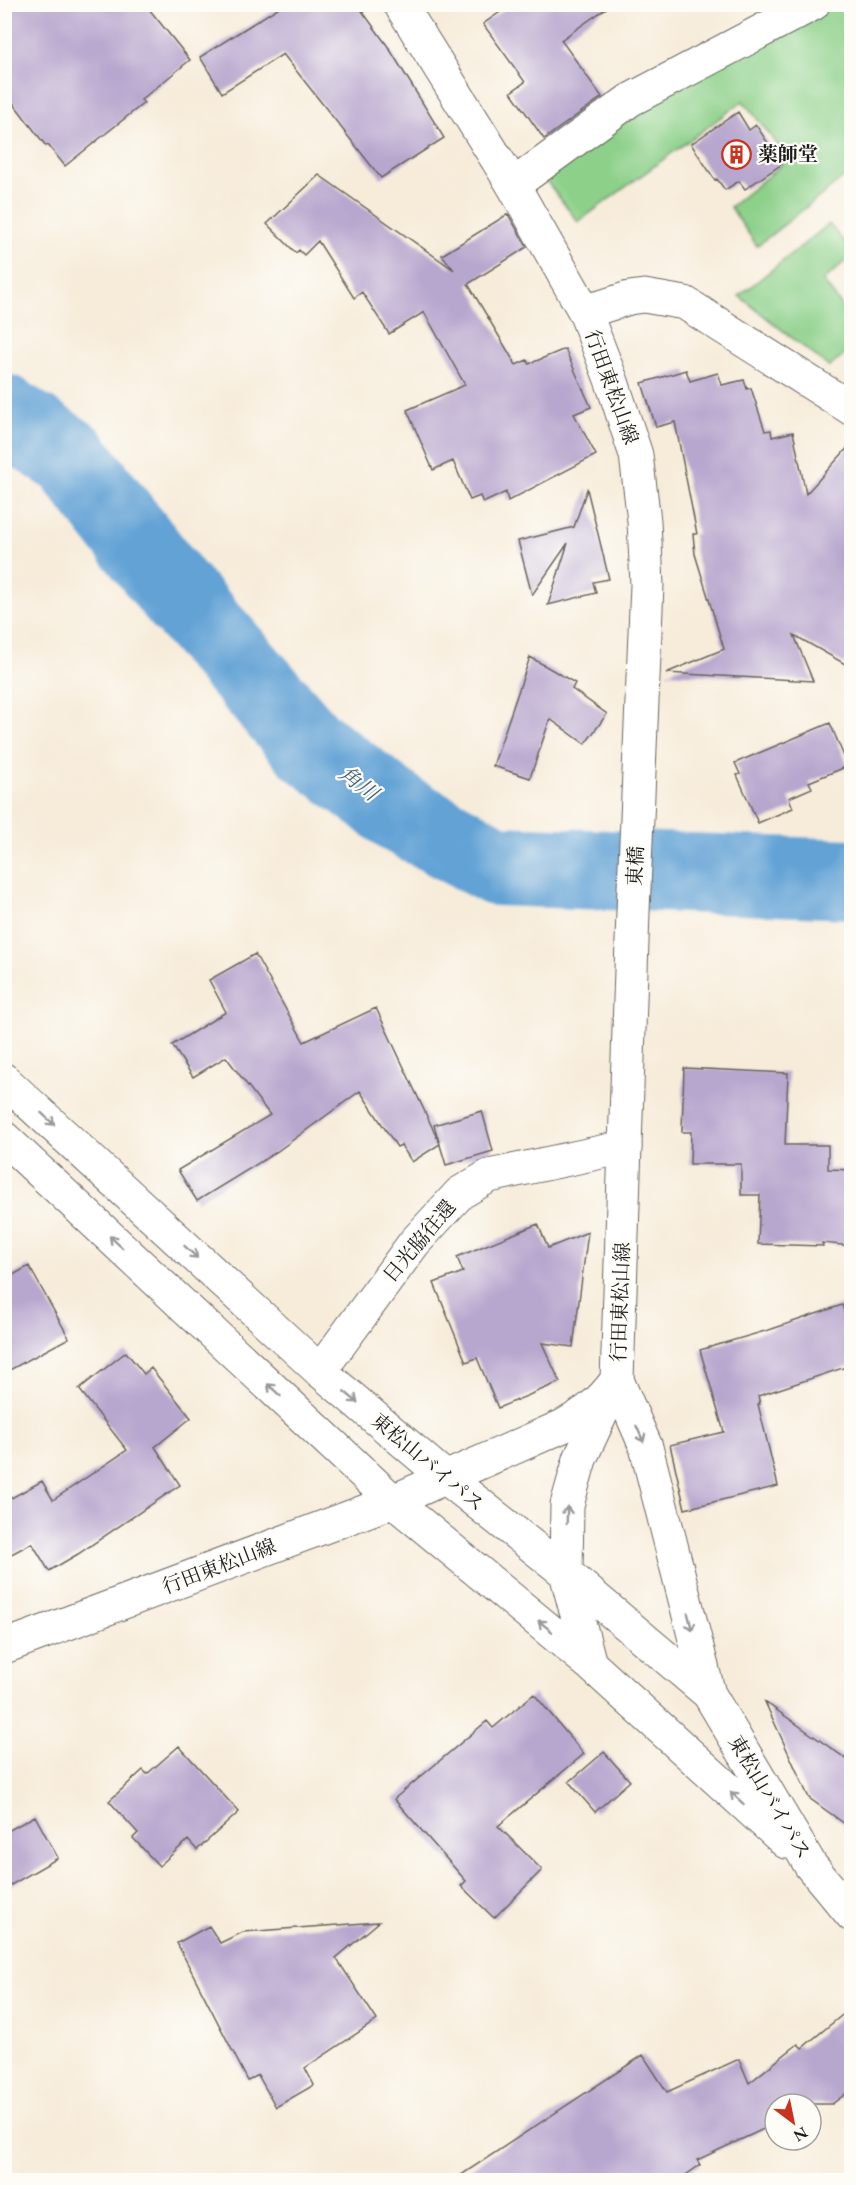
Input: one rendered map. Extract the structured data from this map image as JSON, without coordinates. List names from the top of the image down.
{
  "streets": {
    "main road": [
      "行田東松山線",
      "東橋",
      "日光脇往還",
      "東松山バイパス"
    ]
  },
  "crossings": [
    ["行田東松山線", "東橋"],
    ["行田東松山線", "日光脇往還"],
    ["行田東松山線", "東松山バイパス"],
    ["日光脇往還", "東松山バイパス"]
  ],
  "water": ["角川"],
  "places": {
    "building": ["薬師堂"]
  },
  "north": "bottom right"
}
